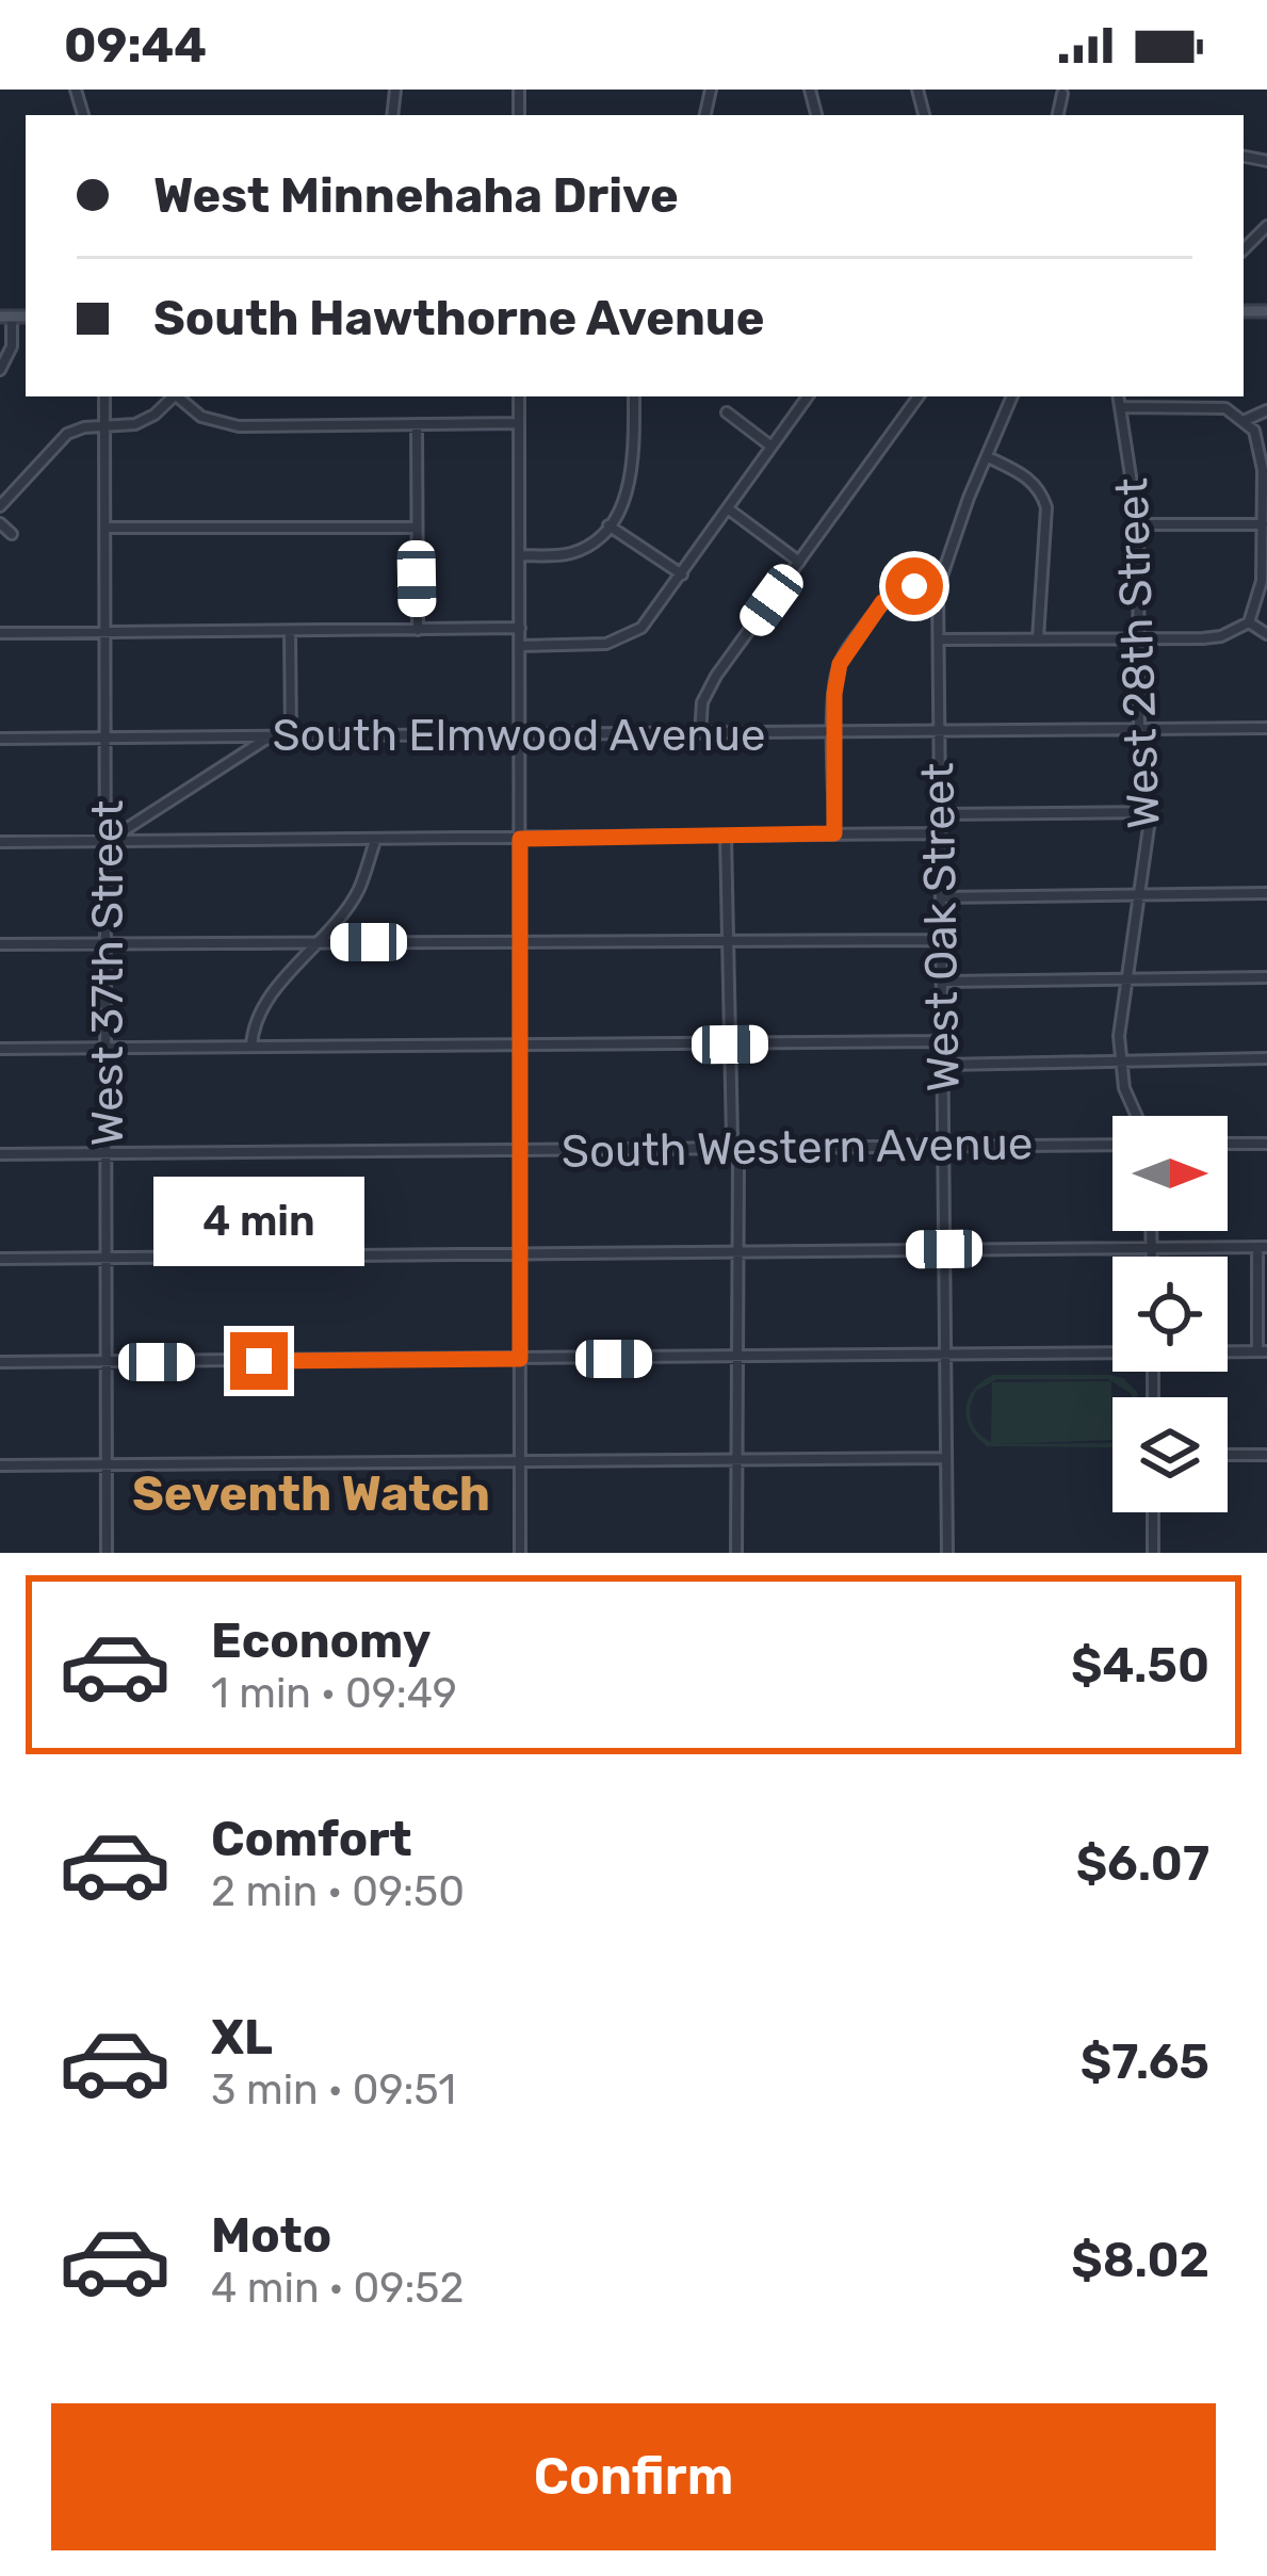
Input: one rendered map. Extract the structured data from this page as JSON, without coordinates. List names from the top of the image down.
{
  "streets": {
    "street": [
      "West 28th Street",
      "South Elmwood Avenue",
      "West Oak Street",
      "West 37th Street",
      "South Western Avenue"
    ]
  },
  "crossings": [
    ["West 28th Street", "South Elmwood Avenue"],
    ["South Elmwood Avenue", "West Oak Street"],
    ["South Elmwood Avenue", "West 37th Street"],
    ["West Oak Street", "South Western Avenue"],
    ["West 37th Street", "South Western Avenue"]
  ],
  "districts": ["Seventh Watch"],
  "north": "right",
  "page": {
    "status": "09:44",
    "banner": ["West Minnehaha Drive", "South Hawthorne Avenue"],
    "bubble": "4 min",
    "list": [
      {
        "name": "Economy",
        "note": "1 min · 09:49",
        "value": "$4.50"
      },
      {
        "name": "Comfort",
        "note": "2 min · 09:50",
        "value": "$6.07"
      },
      {
        "name": "XL",
        "note": "3 min · 09:51",
        "value": "$7.65"
      },
      {
        "name": "Moto",
        "note": "4 min · 09:52",
        "value": "$8.02"
      }
    ],
    "buttons": "Confirm"
  }
}
